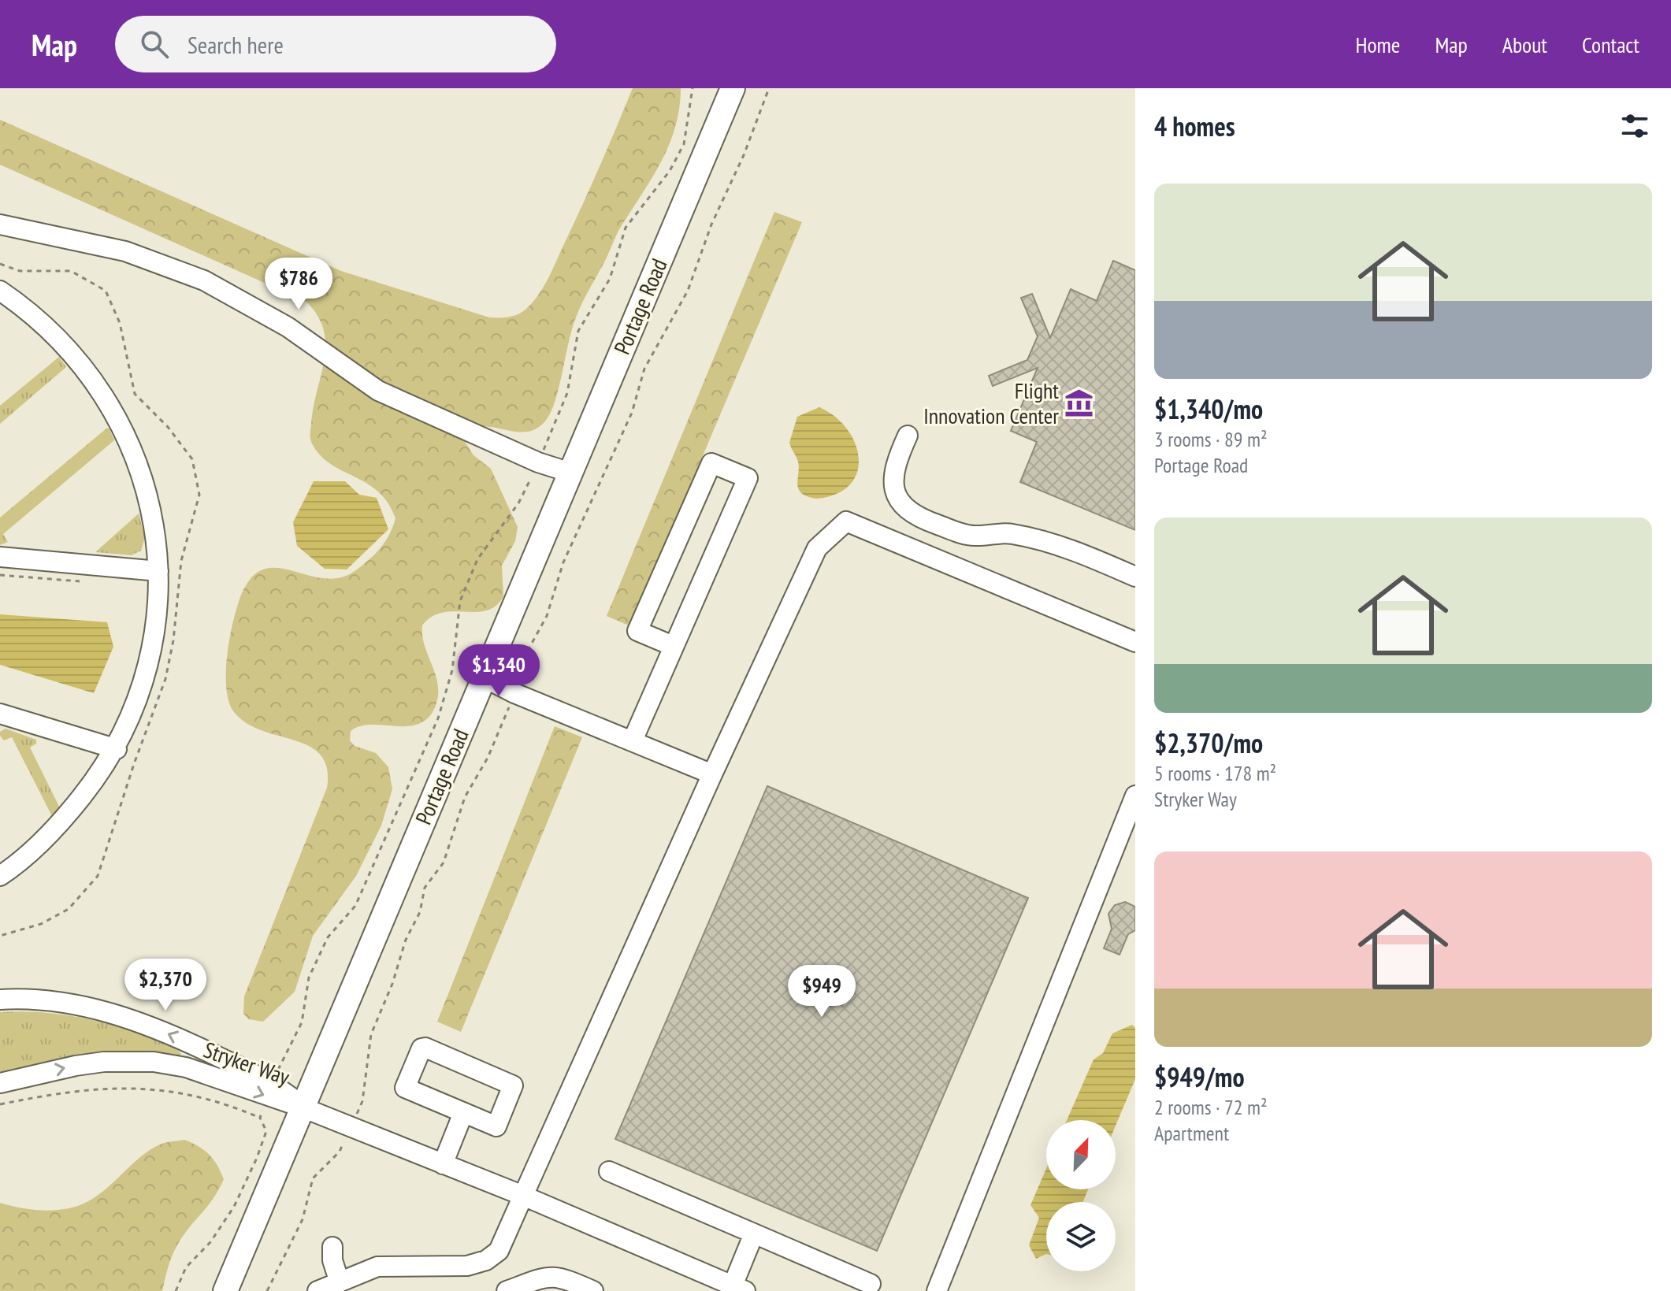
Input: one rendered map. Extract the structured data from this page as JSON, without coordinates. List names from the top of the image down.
{
  "streets": {
    "main road": ["Portage Road"],
    "street": ["Stryker Way"]
  },
  "crossings": [
    ["Portage Road", "Stryker Way"]
  ],
  "places": {
    "museum": ["Flight Innovation Center"]
  },
  "north": "top right",
  "page": {
    "header": "Map",
    "search": "Search here",
    "nav": [
      "Home",
      "Map",
      "About",
      "Contact"
    ],
    "heading": "4 homes",
    "list": [
      {
        "name": "$1,340/mo",
        "note": "3 rooms · 89 m² · Portage Road"
      },
      {
        "name": "$2,370/mo",
        "note": "5 rooms · 178 m² · Stryker Way"
      },
      {
        "name": "$949/mo",
        "note": "2 rooms · 72 m² · Apartment"
      }
    ],
    "price": [
      "$786",
      "$1,340",
      "$2,370",
      "$949"
    ]
  }
}
